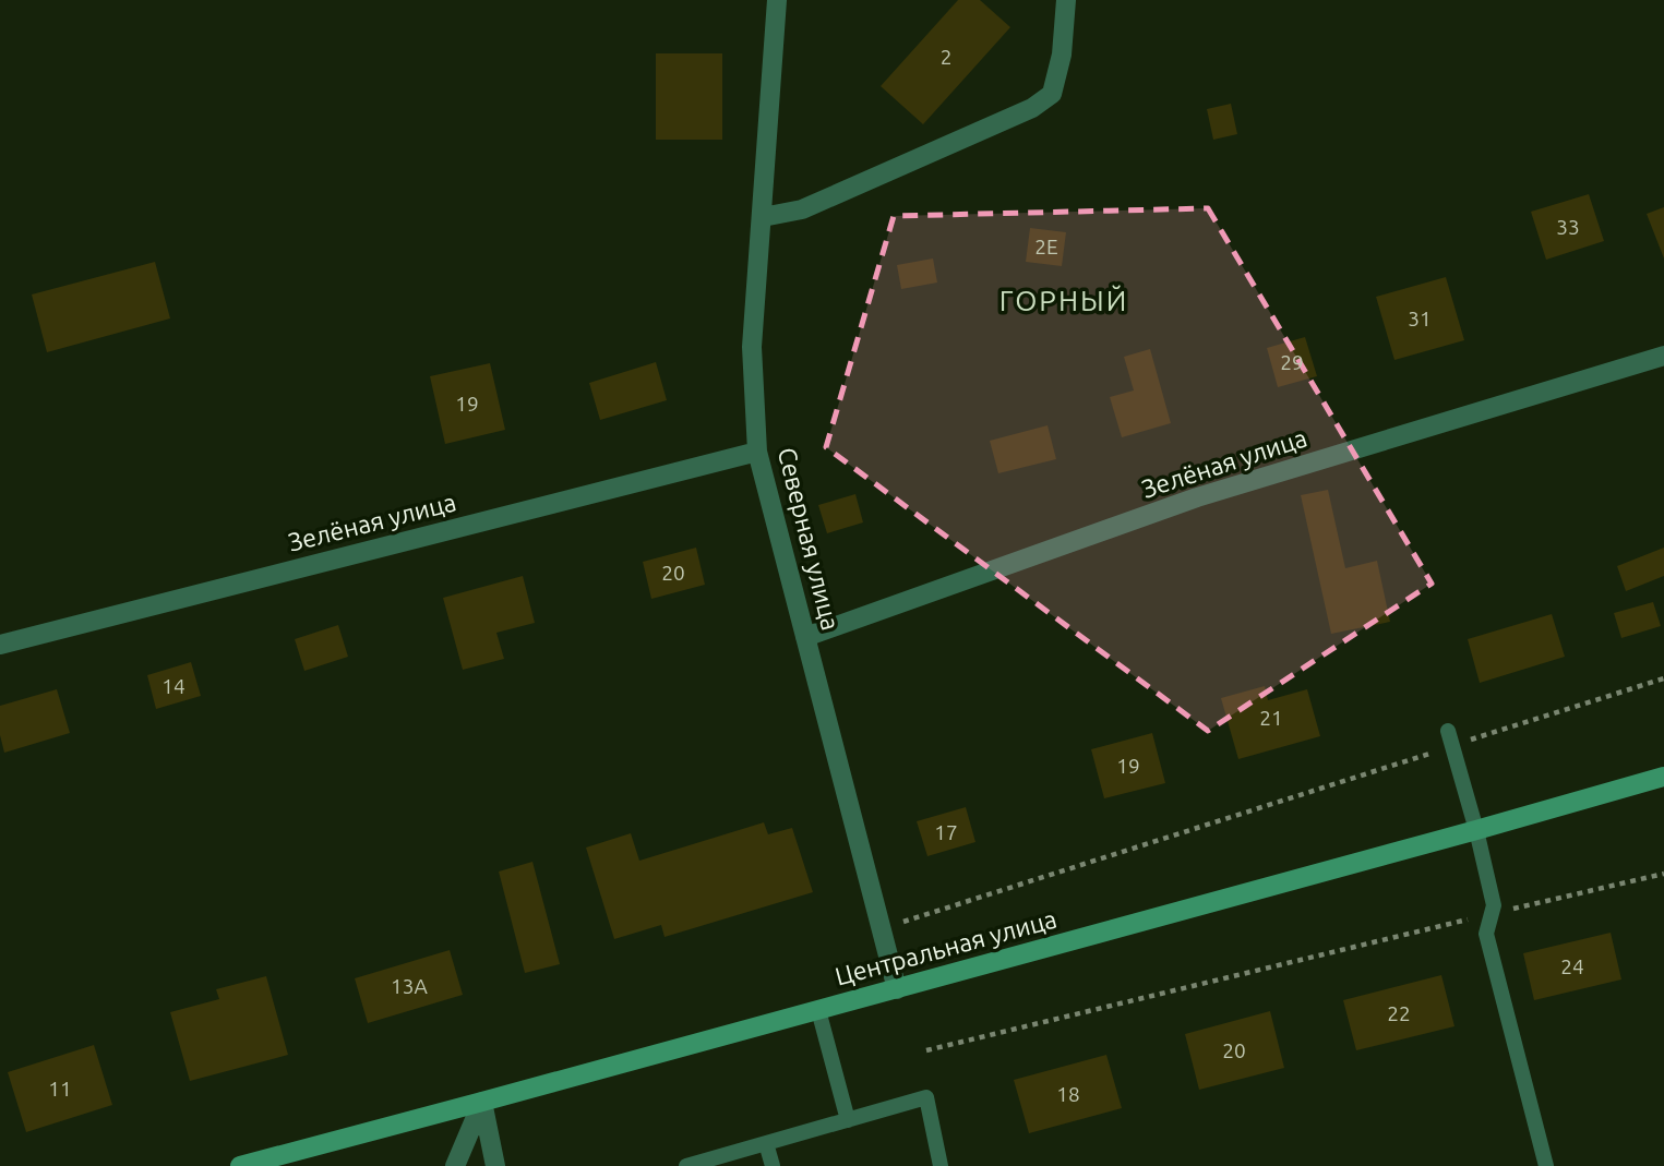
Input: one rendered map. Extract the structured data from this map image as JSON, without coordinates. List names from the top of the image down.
{
  "streets": {
    "street": ["Зелёная улица", "Северная улица", "Центральная улица"]
  },
  "crossings": [
    ["Зелёная улица", "Северная улица"],
    ["Северная улица", "Центральная улица"]
  ],
  "districts": ["ГОРНЫЙ"],
  "house_numbers": [
    "2",
    "33",
    "2Е",
    "31",
    "29",
    "19",
    "20",
    "14",
    "21",
    "19",
    "17",
    "24",
    "13А",
    "22",
    "20",
    "11",
    "18"
  ]
}
